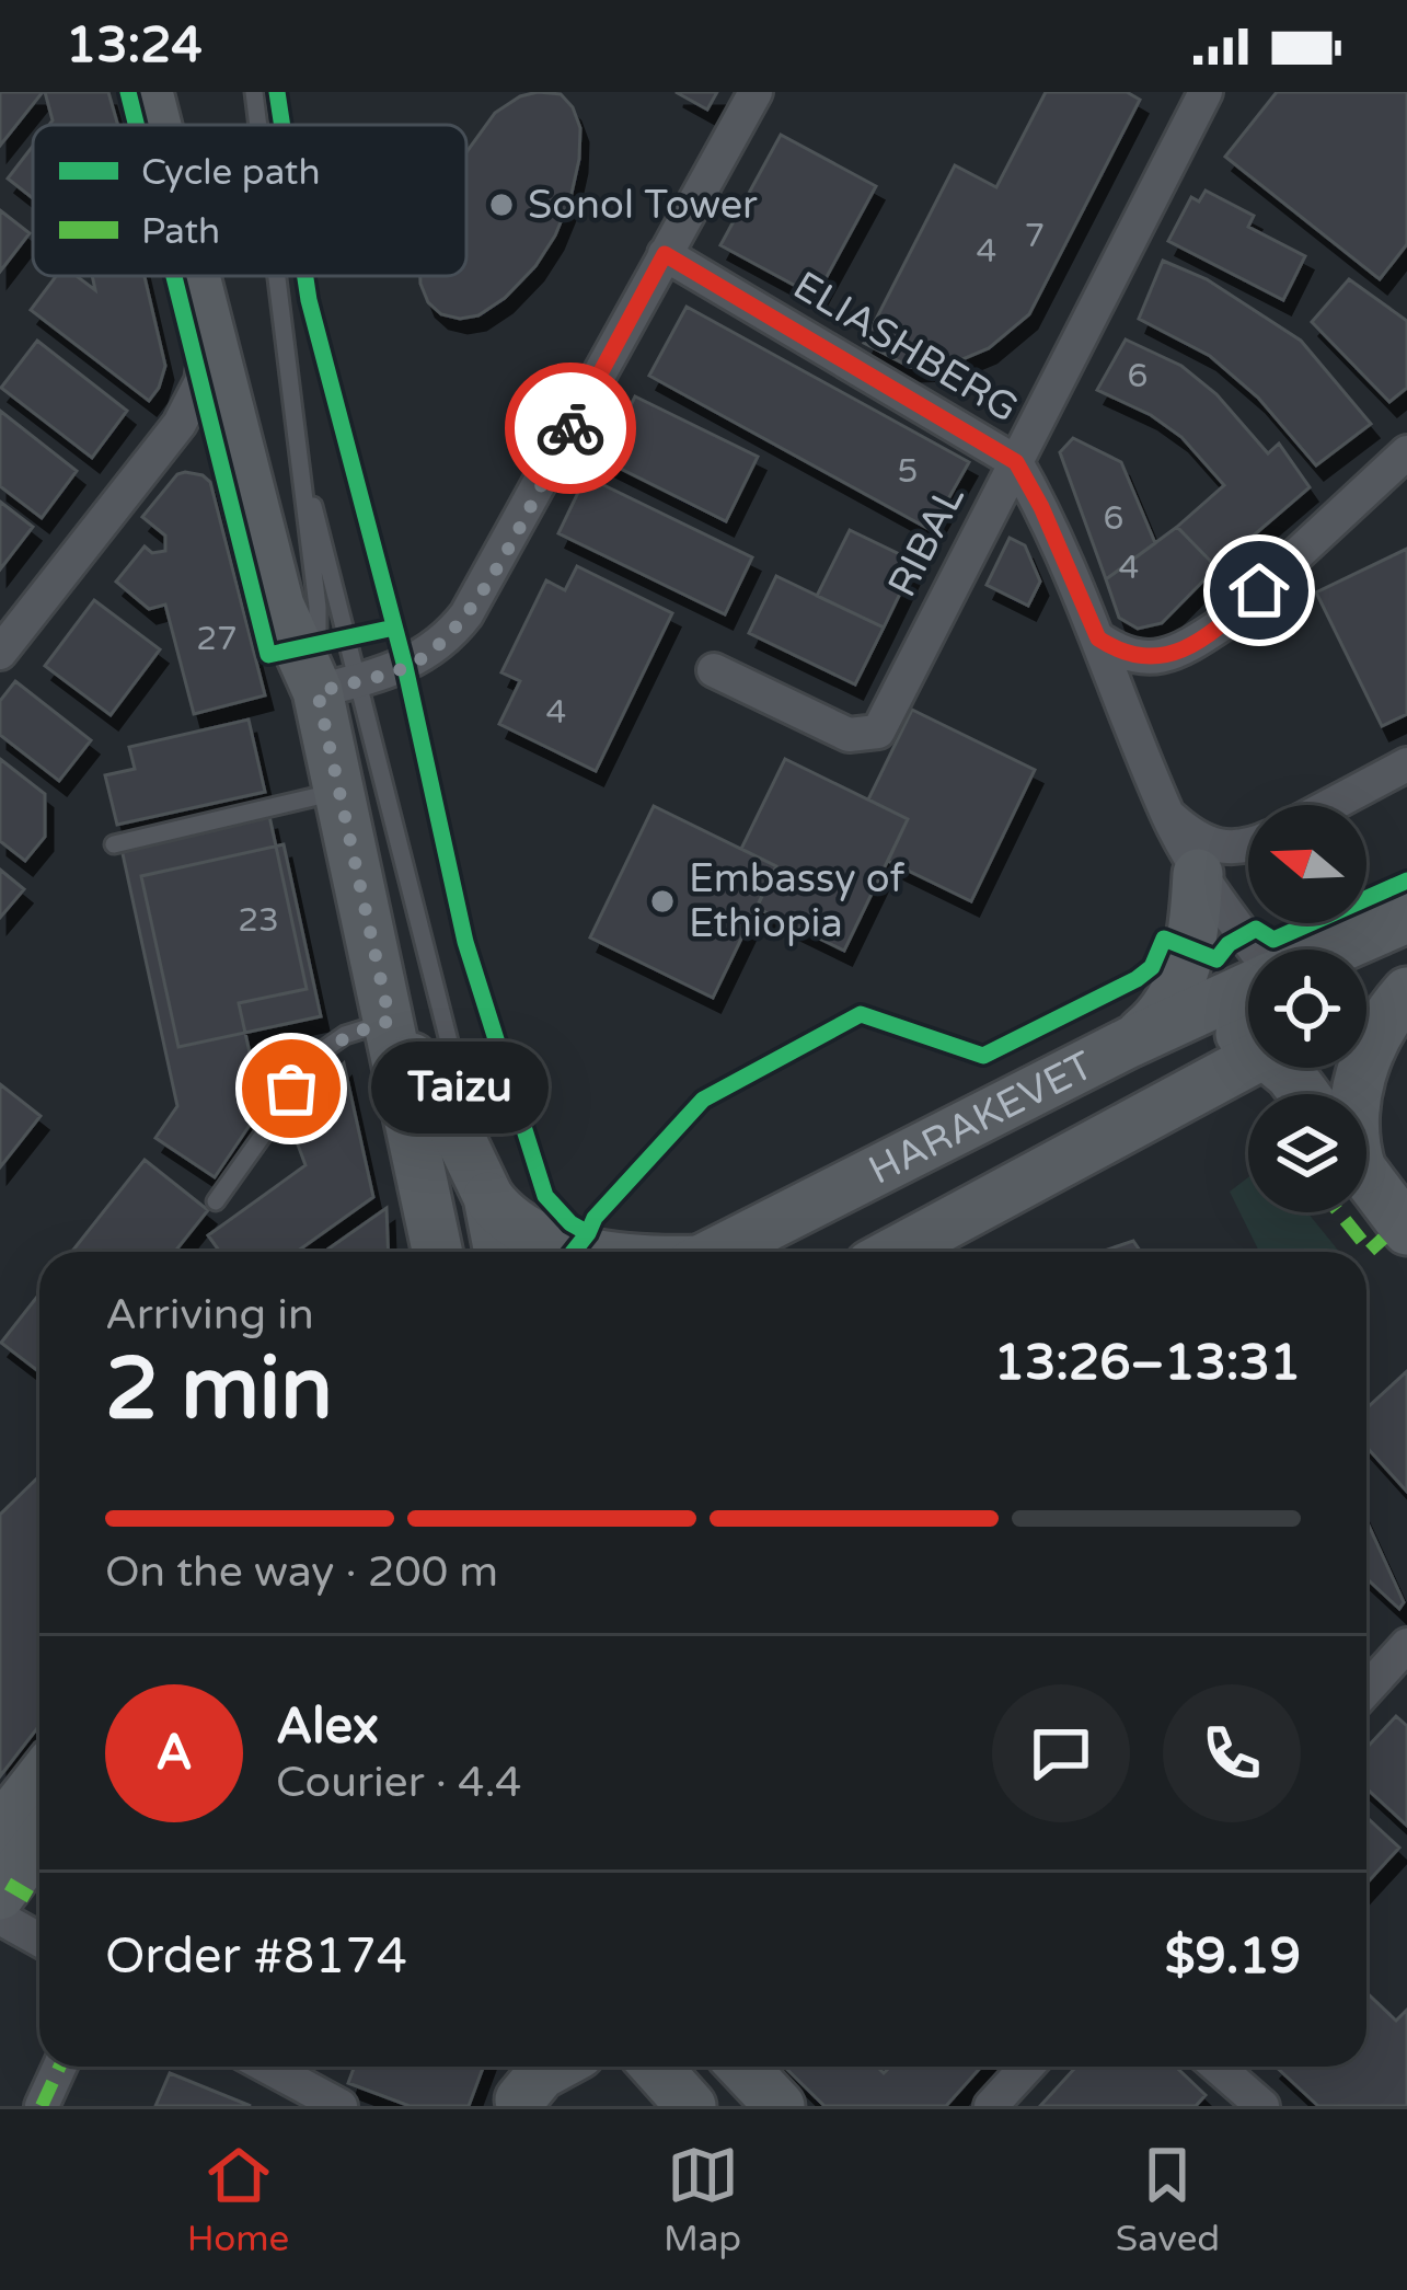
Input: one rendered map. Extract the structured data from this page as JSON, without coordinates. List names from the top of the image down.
{
  "streets": {
    "street": ["ELIASHBERG", "RIBAL", "HARAKEVET"]
  },
  "crossings": [
    ["ELIASHBERG", "RIBAL"]
  ],
  "places": ["Sonol Tower", "Embassy of Ethiopia", "Taizu"],
  "house_numbers": [
    "7",
    "4",
    "6",
    "5",
    "6",
    "4",
    "27",
    "4",
    "23"
  ],
  "legend": ["Cycle path", "Path"],
  "north": "left",
  "page": {
    "status": "13:24",
    "bubble": "Taizu",
    "heading": ["2 min", "Arriving in", "13:26–13:31"],
    "panel": [
      "Alex",
      "Courier · 4.4",
      "Order #8174",
      "$9.19"
    ],
    "bar": "On the way · 200 m",
    "round": "A",
    "tabs": ["Home", "Map", "Saved"]
  }
}
